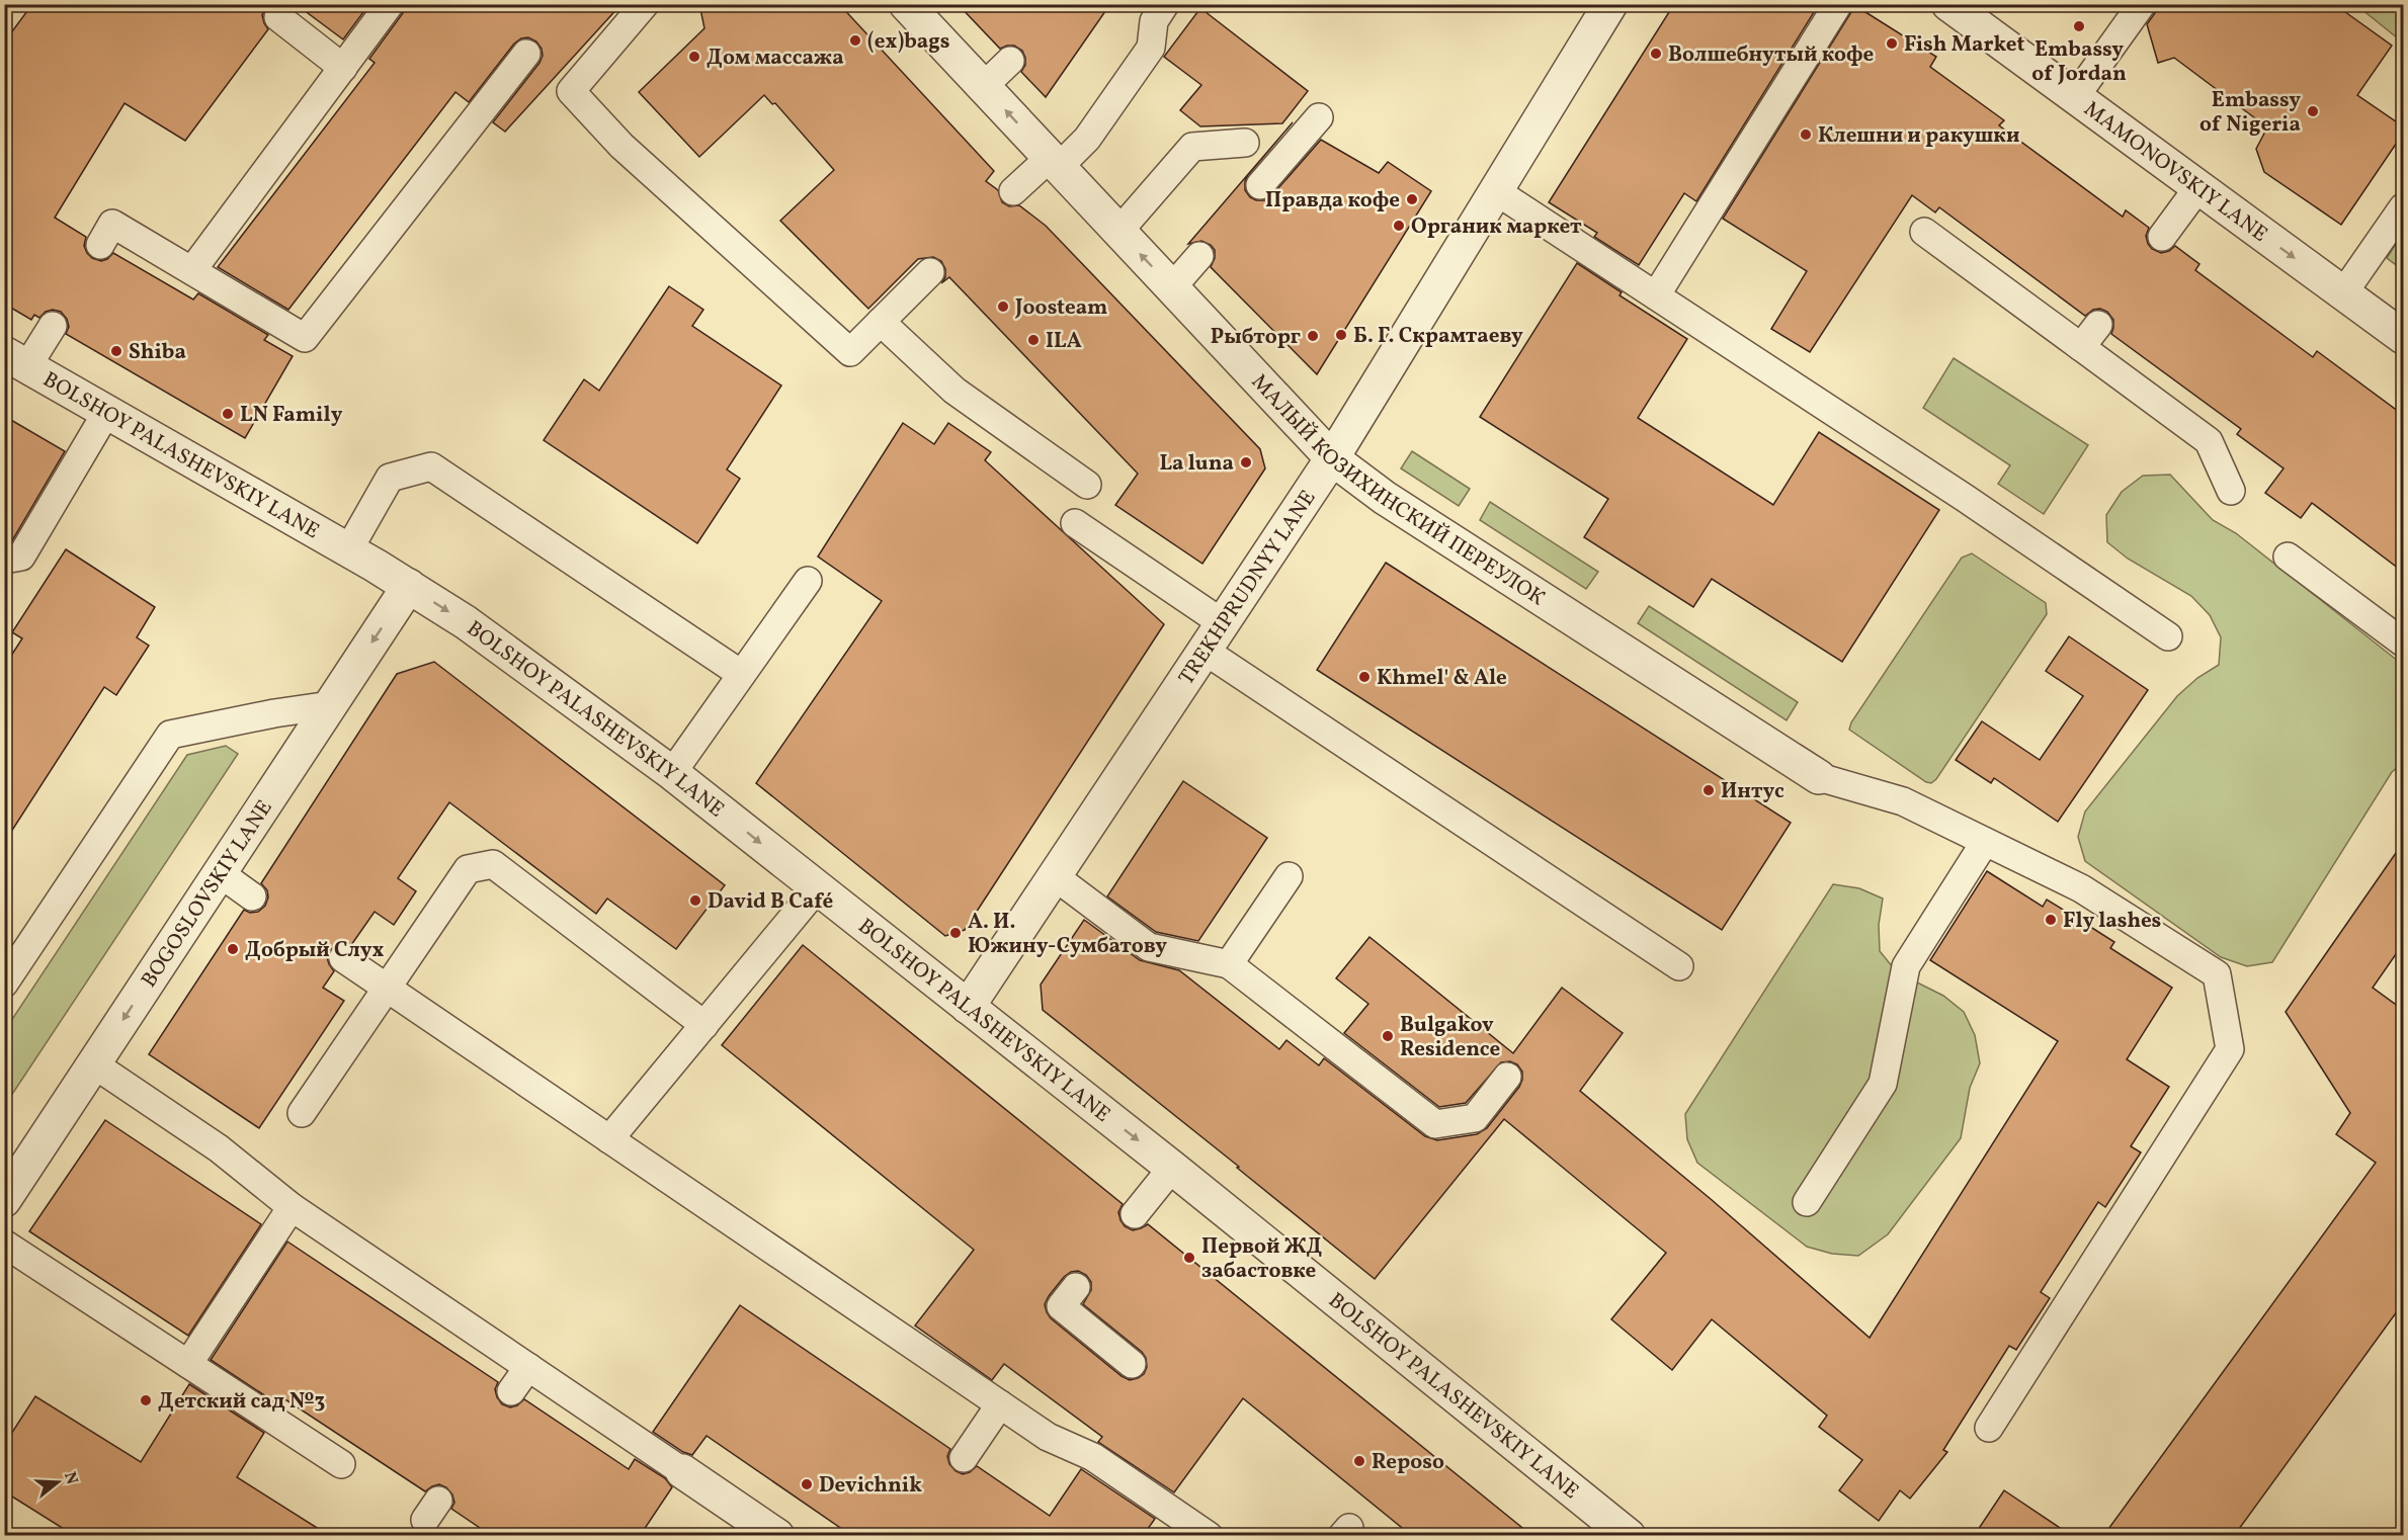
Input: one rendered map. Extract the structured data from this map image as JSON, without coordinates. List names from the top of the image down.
{
  "streets": {
    "street": [
      "MAMONOVSKIY LANE",
      "BOLSHOY PALASHEVSKIY LANE",
      "МАЛЫЙ КОЗИХИНСКИЙ ПЕРЕУЛОК",
      "TREKHPRUDNYY LANE",
      "BOGOSLOVSKIY LANE"
    ]
  },
  "crossings": [
    ["BOLSHOY PALASHEVSKIY LANE", "TREKHPRUDNYY LANE"],
    ["BOLSHOY PALASHEVSKIY LANE", "BOGOSLOVSKIY LANE"],
    ["МАЛЫЙ КОЗИХИНСКИЙ ПЕРЕУЛОК", "TREKHPRUDNYY LANE"]
  ],
  "one_way": ["BOLSHOY PALASHEVSKIY LANE", "BOGOSLOVSKIY LANE"],
  "places": [
    "Embassy of Jordan",
    "(ex)bags",
    "Fish Market",
    "Волшебнутый кофе",
    "Дом массажа",
    "Embassy of Nigeria",
    "Клешни и ракушки",
    "Правда кофе",
    "Органик маркет",
    "Joosteam",
    "Б. Г. Скрамтаеву",
    "Рыбторг",
    "ILA",
    "Shiba",
    "LN Family",
    "La luna",
    "Khmel' & Ale",
    "Интус",
    "David B Café",
    "Fly lashes",
    "А. И. Южину-Сумбатову",
    "Добрый Слух",
    "Bulgakov Residence",
    "Первой ЖД забастовке",
    "Детский сад №3",
    "Reposo",
    "Devichnik"
  ],
  "north": "right"
}
